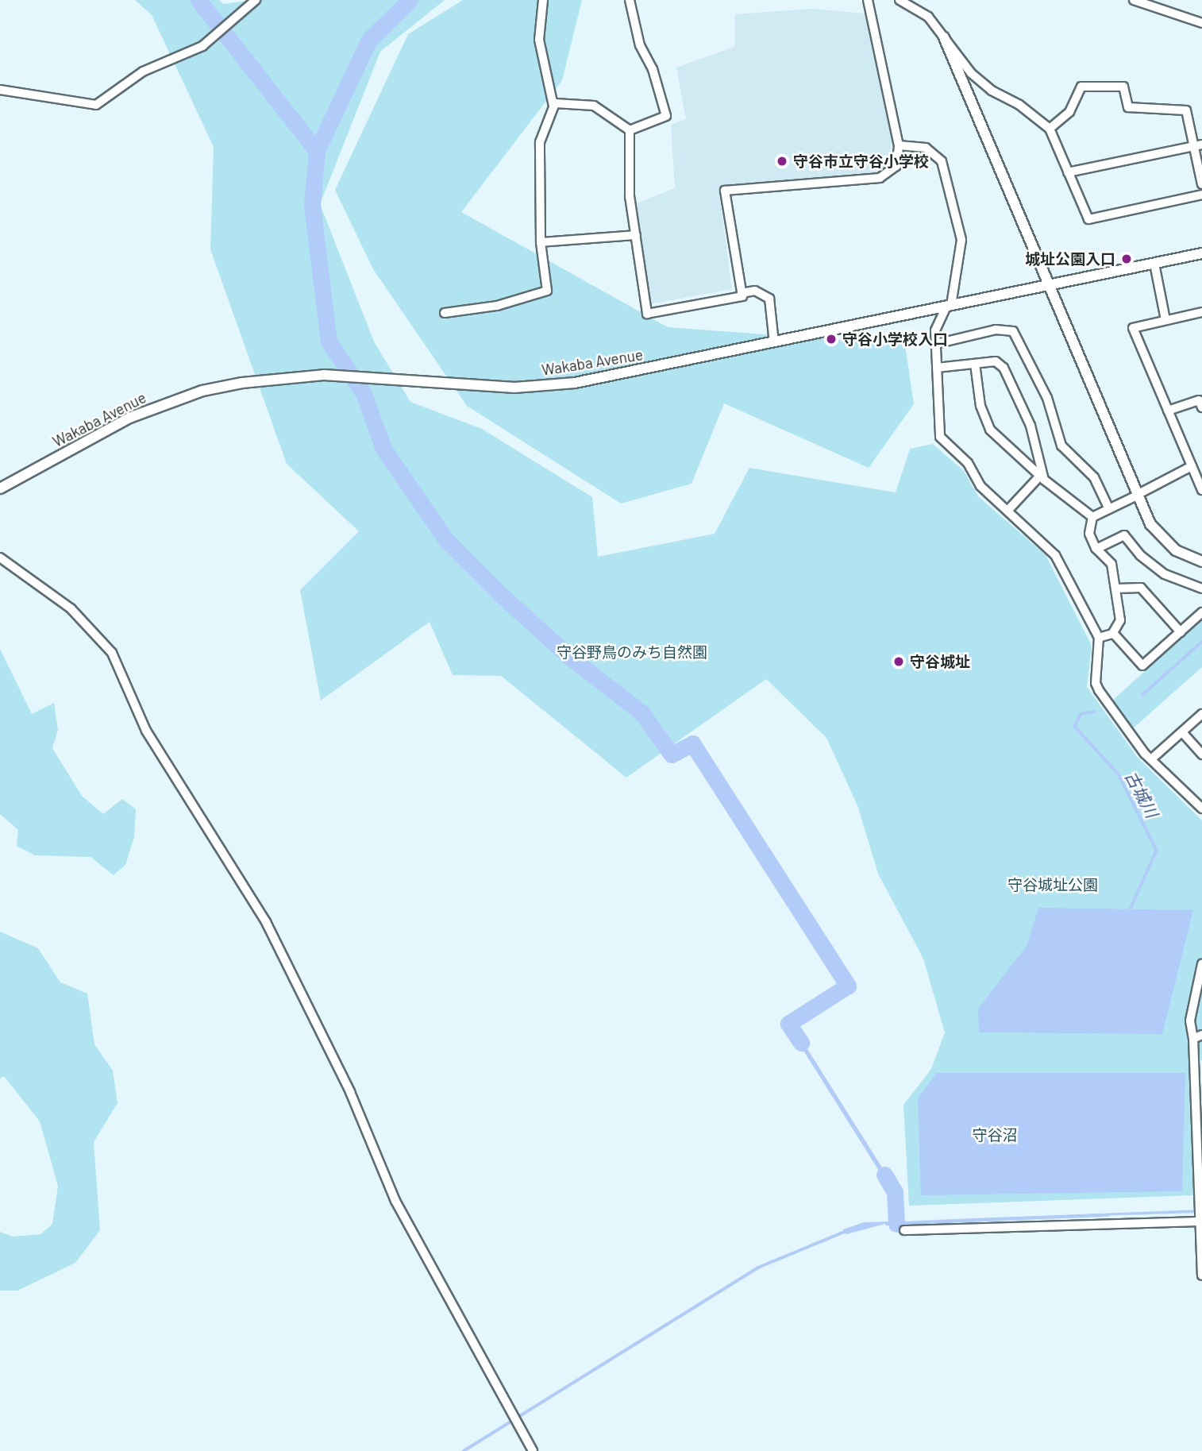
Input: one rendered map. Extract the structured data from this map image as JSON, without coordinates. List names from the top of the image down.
{
  "streets": {
    "street": ["Wakaba Avenue"]
  },
  "water": ["古城川"],
  "parks": ["守谷野鳥のみち自然園", "守谷城址公園", "守谷沼"],
  "places": [
    "守谷市立守谷小学校",
    "城址公園入口",
    "守谷小学校入口",
    "守谷城址"
  ]
}
